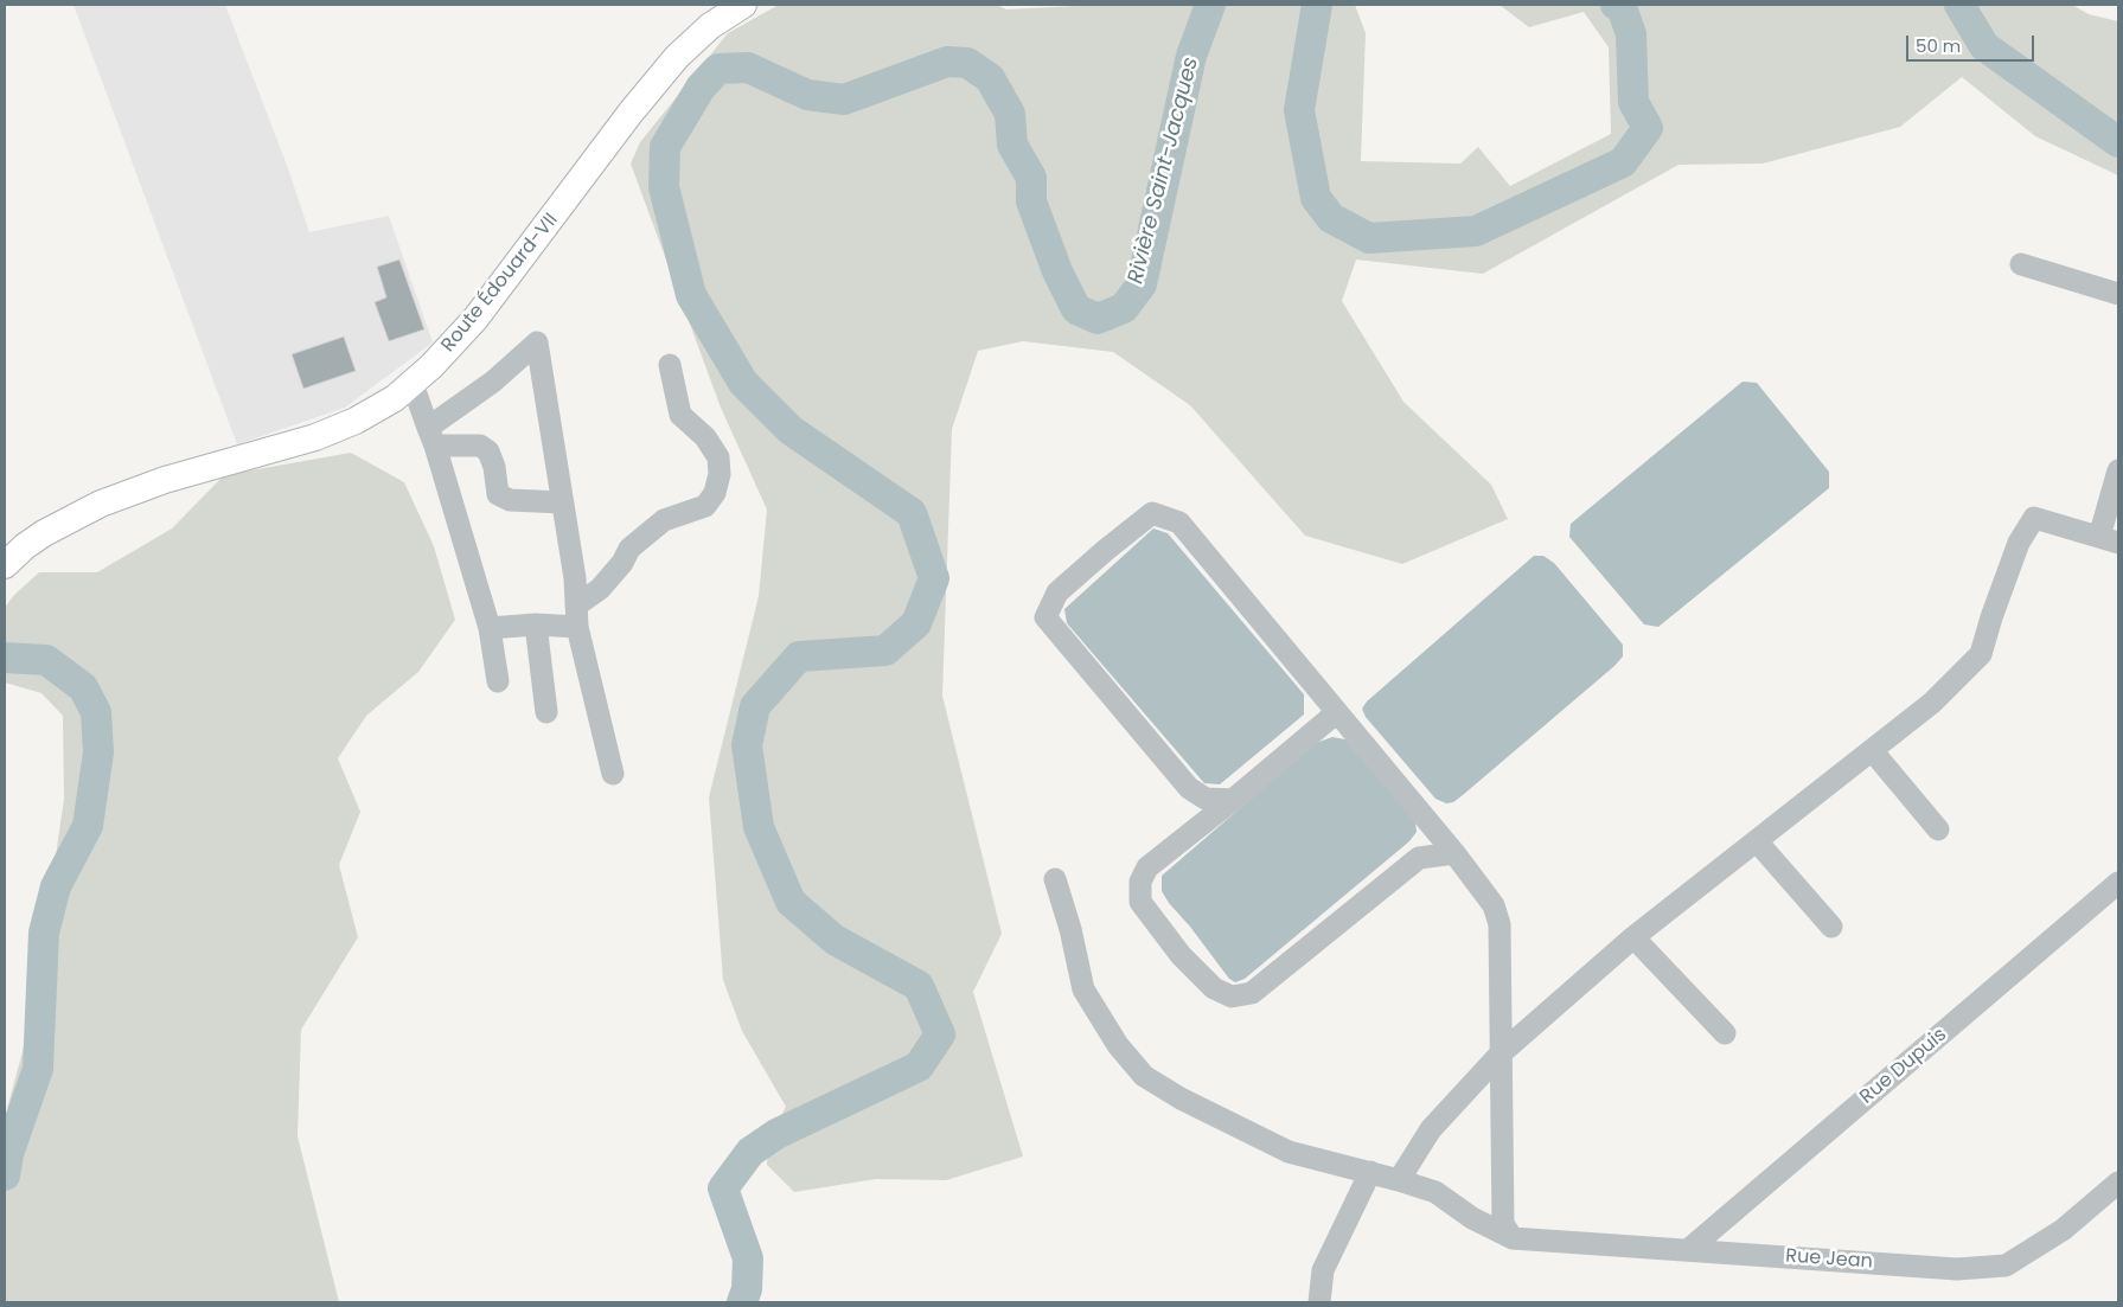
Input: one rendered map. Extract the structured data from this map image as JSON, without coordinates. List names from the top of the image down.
{
  "streets": {
    "main road": ["Route Édouard-VII"],
    "street": ["Rue Dupuis", "Rue Jean"]
  },
  "crossings": [
    ["Rue Dupuis", "Rue Jean"]
  ],
  "water": ["Rivière Saint-Jacques"],
  "scale_bar": "50 m"
}
